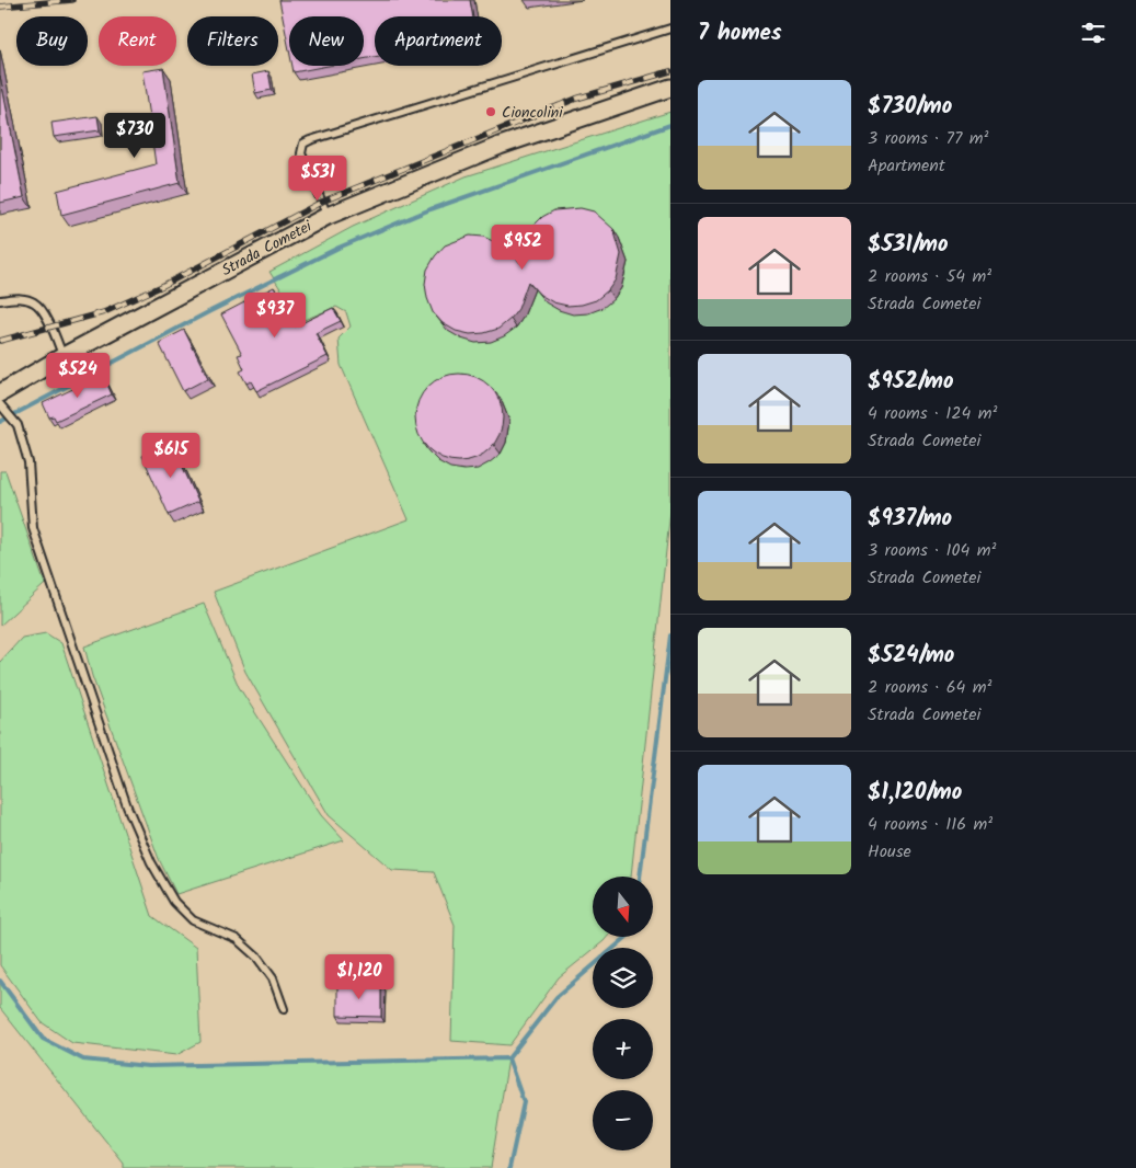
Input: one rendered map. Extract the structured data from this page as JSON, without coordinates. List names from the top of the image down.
{
  "streets": {
    "street": ["Strada Cometei"]
  },
  "places": ["Cioncolini"],
  "north": "bottom",
  "page": {
    "heading": "7 homes",
    "chip": [
      "Buy",
      "Rent",
      "Filters",
      "New",
      "Apartment"
    ],
    "list": [
      {
        "name": "$730/mo",
        "note": "3 rooms · 77 m² · Apartment"
      },
      {
        "name": "$531/mo",
        "note": "2 rooms · 54 m² · Strada Cometei"
      },
      {
        "name": "$952/mo",
        "note": "4 rooms · 124 m² · Strada Cometei"
      },
      {
        "name": "$937/mo",
        "note": "3 rooms · 104 m² · Strada Cometei"
      },
      {
        "name": "$524/mo",
        "note": "2 rooms · 64 m² · Strada Cometei"
      },
      {
        "name": "$1,120/mo",
        "note": "4 rooms · 116 m² · House"
      }
    ],
    "price": [
      "$730",
      "$531",
      "$952",
      "$937",
      "$524",
      "$615",
      "$1,120"
    ],
    "map_buttons": ["+", "−"]
  }
}
